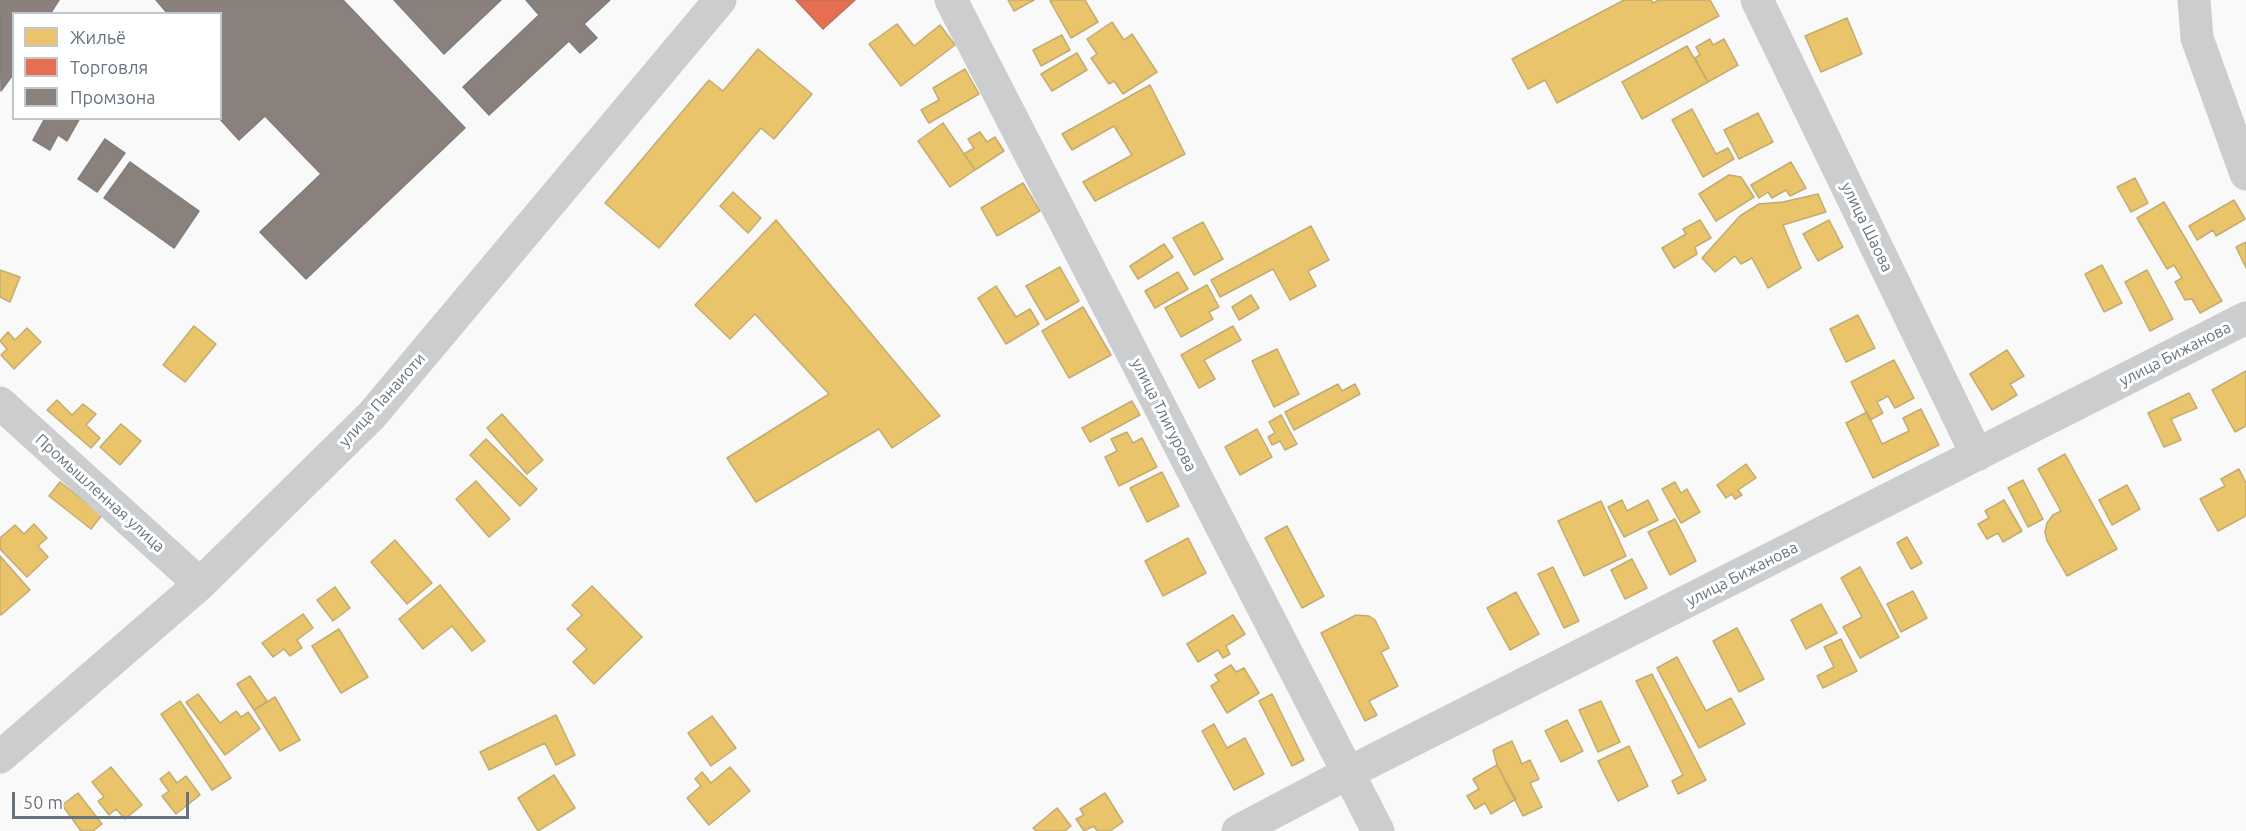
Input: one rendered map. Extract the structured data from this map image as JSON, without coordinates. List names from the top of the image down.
{
  "streets": {
    "street": [
      "улица Шаова",
      "улица Бижанова",
      "улица Панаиоти",
      "улица Тлигурова",
      "Промышленная улица"
    ]
  },
  "crossings": [
    ["улица Шаова", "улица Бижанова"],
    ["улица Бижанова", "улица Тлигурова"],
    ["улица Панаиоти", "Промышленная улица"]
  ],
  "legend": ["Жильё", "Торговля", "Промзона"],
  "scale_bar": "50 m"
}
